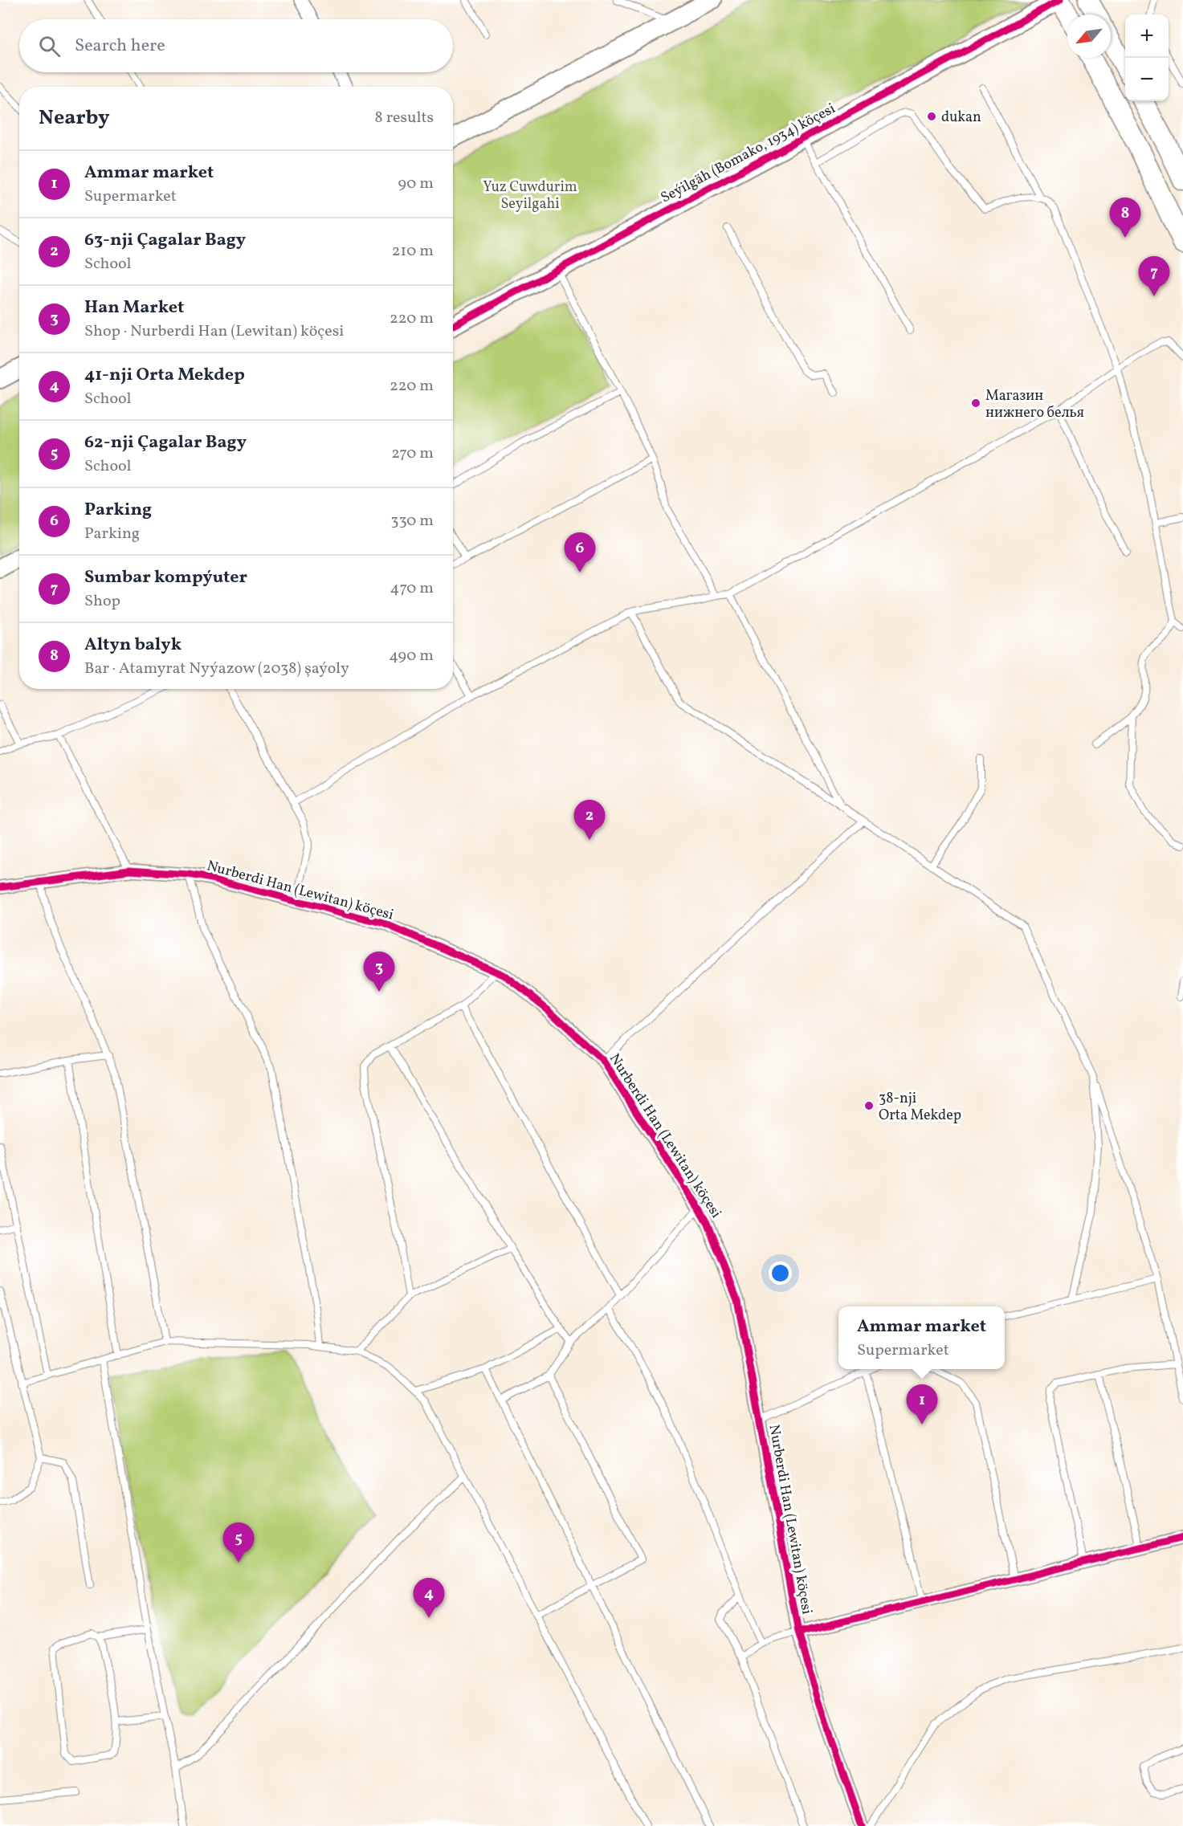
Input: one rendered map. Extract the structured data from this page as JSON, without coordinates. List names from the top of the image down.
{
  "streets": {
    "street": ["Seýilgäh (Bomako, 1934) köçesi", "Nurberdi Han (Lewitan) köçesi"]
  },
  "parks": ["Yuz Cuwdurim Seyilgahi"],
  "places": ["dukan", "Магазин нижнего белья", "38-nji Orta Mekdep"],
  "north": "bottom left",
  "page": {
    "map_buttons": ["+", "−"],
    "search": "Search here",
    "heading": ["Nearby", "8 results"],
    "list": [
      {
        "mark": "1",
        "name": "Ammar market",
        "note": "Supermarket",
        "value": "90 m"
      },
      {
        "mark": "2",
        "name": "63-nji Çagalar Bagy",
        "note": "School",
        "value": "210 m"
      },
      {
        "mark": "3",
        "name": "Han Market",
        "note": "Shop · Nurberdi Han (Lewitan) köçesi",
        "value": "220 m"
      },
      {
        "mark": "4",
        "name": "41-nji Orta Mekdep",
        "note": "School",
        "value": "220 m"
      },
      {
        "mark": "5",
        "name": "62-nji Çagalar Bagy",
        "note": "School",
        "value": "270 m"
      },
      {
        "mark": "6",
        "name": "Parking",
        "note": "Parking",
        "value": "330 m"
      },
      {
        "mark": "7",
        "name": "Sumbar kompýuter",
        "note": "Shop",
        "value": "470 m"
      },
      {
        "mark": "8",
        "name": "Altyn balyk",
        "note": "Bar · Atamyrat Nyýazow (2038) şaýoly",
        "value": "490 m"
      }
    ],
    "pins": [
      "8",
      "7",
      "6",
      "2",
      "3",
      "1",
      "5",
      "4"
    ],
    "popup": ["Ammar market", "Supermarket"]
  }
}
